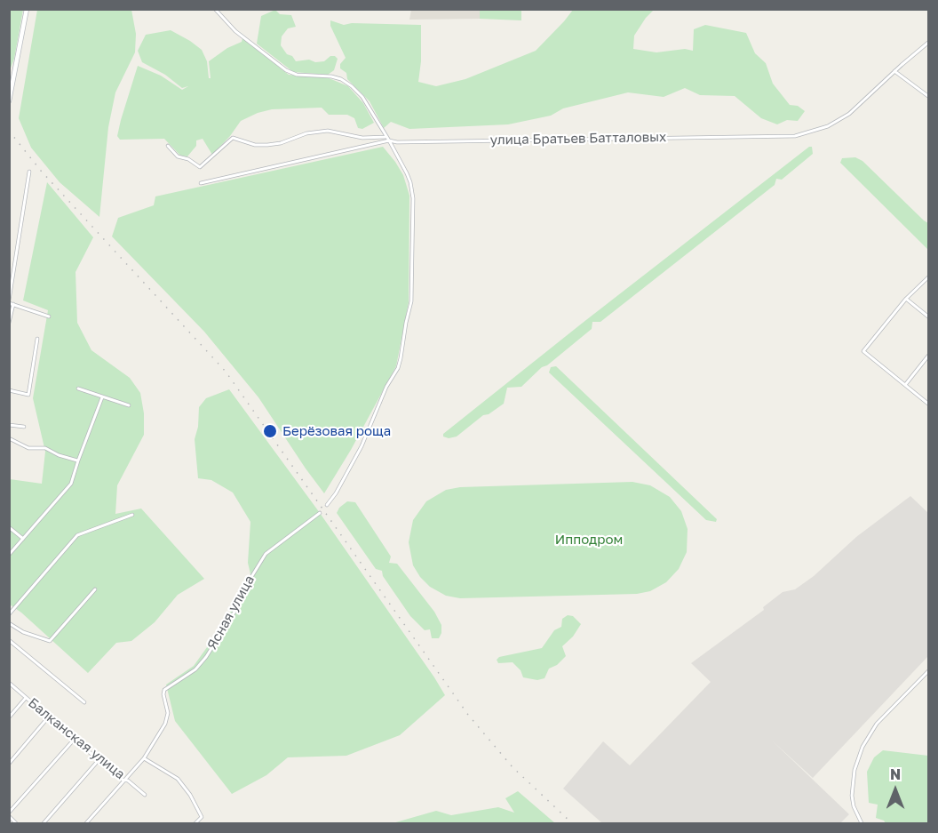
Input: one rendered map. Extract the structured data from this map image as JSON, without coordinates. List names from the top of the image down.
{
  "streets": {
    "street": ["улица Братьев Батталовых", "Ясная улица", "Балканская улица"]
  },
  "crossings": [
    ["Ясная улица", "Балканская улица"]
  ],
  "parks": ["Ипподром"],
  "places": ["Берёзовая роща"],
  "north": "top"
}
